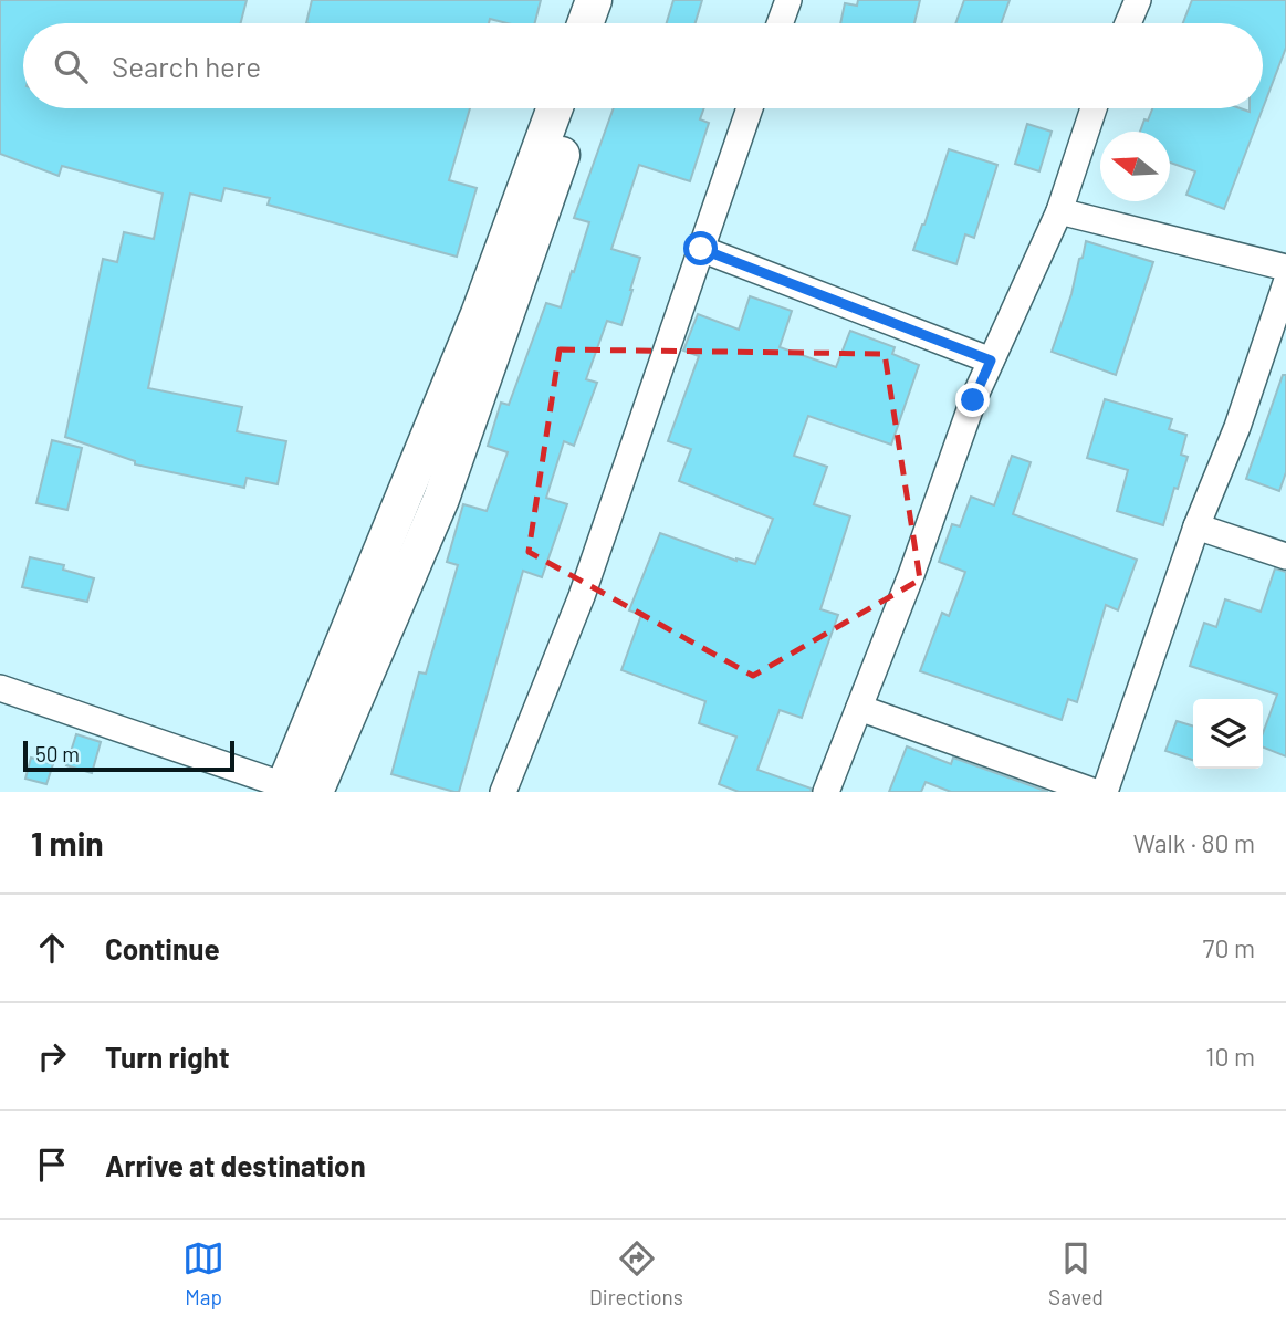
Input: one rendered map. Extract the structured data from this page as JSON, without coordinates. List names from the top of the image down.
{
  "scale_bar": "50 m",
  "north": "left",
  "page": {
    "search": "Search here",
    "scale": "50 m",
    "heading": ["1 min", "Walk · 80 m"],
    "list": [
      ["Continue", "70 m"],
      ["Turn right", "10 m"],
      "Arrive at destination"
    ],
    "nav": ["Map", "Directions", "Saved"]
  }
}
